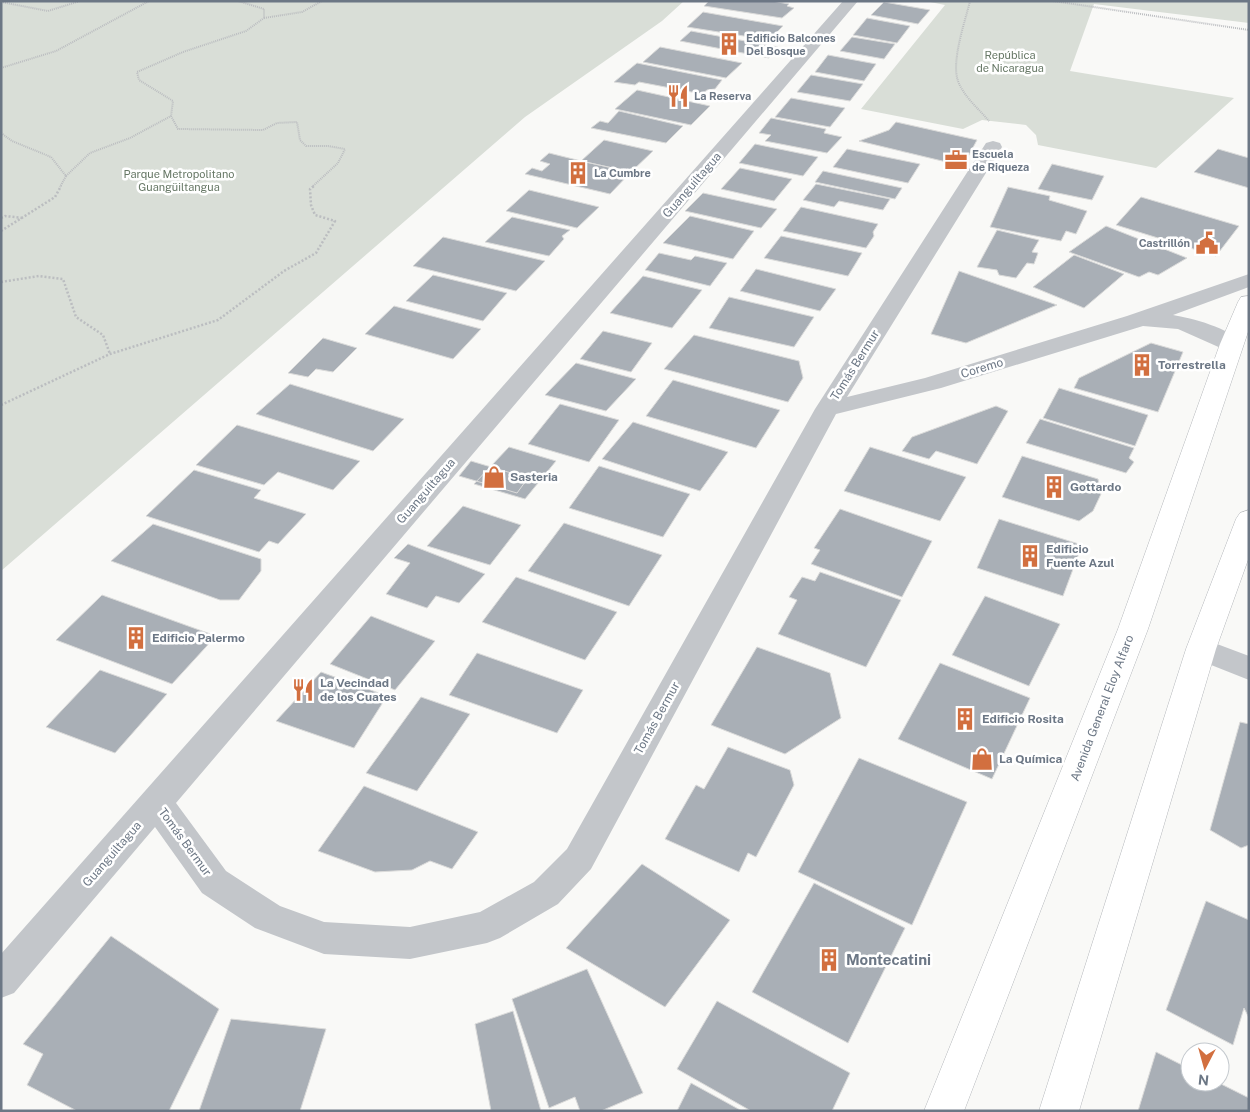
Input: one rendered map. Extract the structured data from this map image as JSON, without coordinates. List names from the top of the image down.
{
  "streets": {
    "main road": ["Avenida General Eloy Alfaro"],
    "street": ["Guanguiltagua", "Tomás Bermur", "Coremo"]
  },
  "crossings": [
    ["Guanguiltagua", "Tomás Bermur"],
    ["Tomás Bermur", "Coremo"],
    ["Coremo", "Avenida General Eloy Alfaro"]
  ],
  "parks": ["República de Nicaragua", "Parque Metropolitano Guangüiltangua"],
  "places": {
    "building": [
      "Edificio Balcones Del Bosque",
      "La Cumbre",
      "Torrestrella",
      "Gottardo",
      "Edificio Fuente Azul",
      "Edificio Palermo",
      "Edificio Rosita",
      "Montecatini"
    ],
    "restaurant": ["La Reserva", "La Vecindad de los Cuates"],
    "office": ["Escuela de Riqueza"],
    "public building": ["Castrillón"],
    "shop": ["Sasteria", "La Química"]
  },
  "north": "bottom"
}
